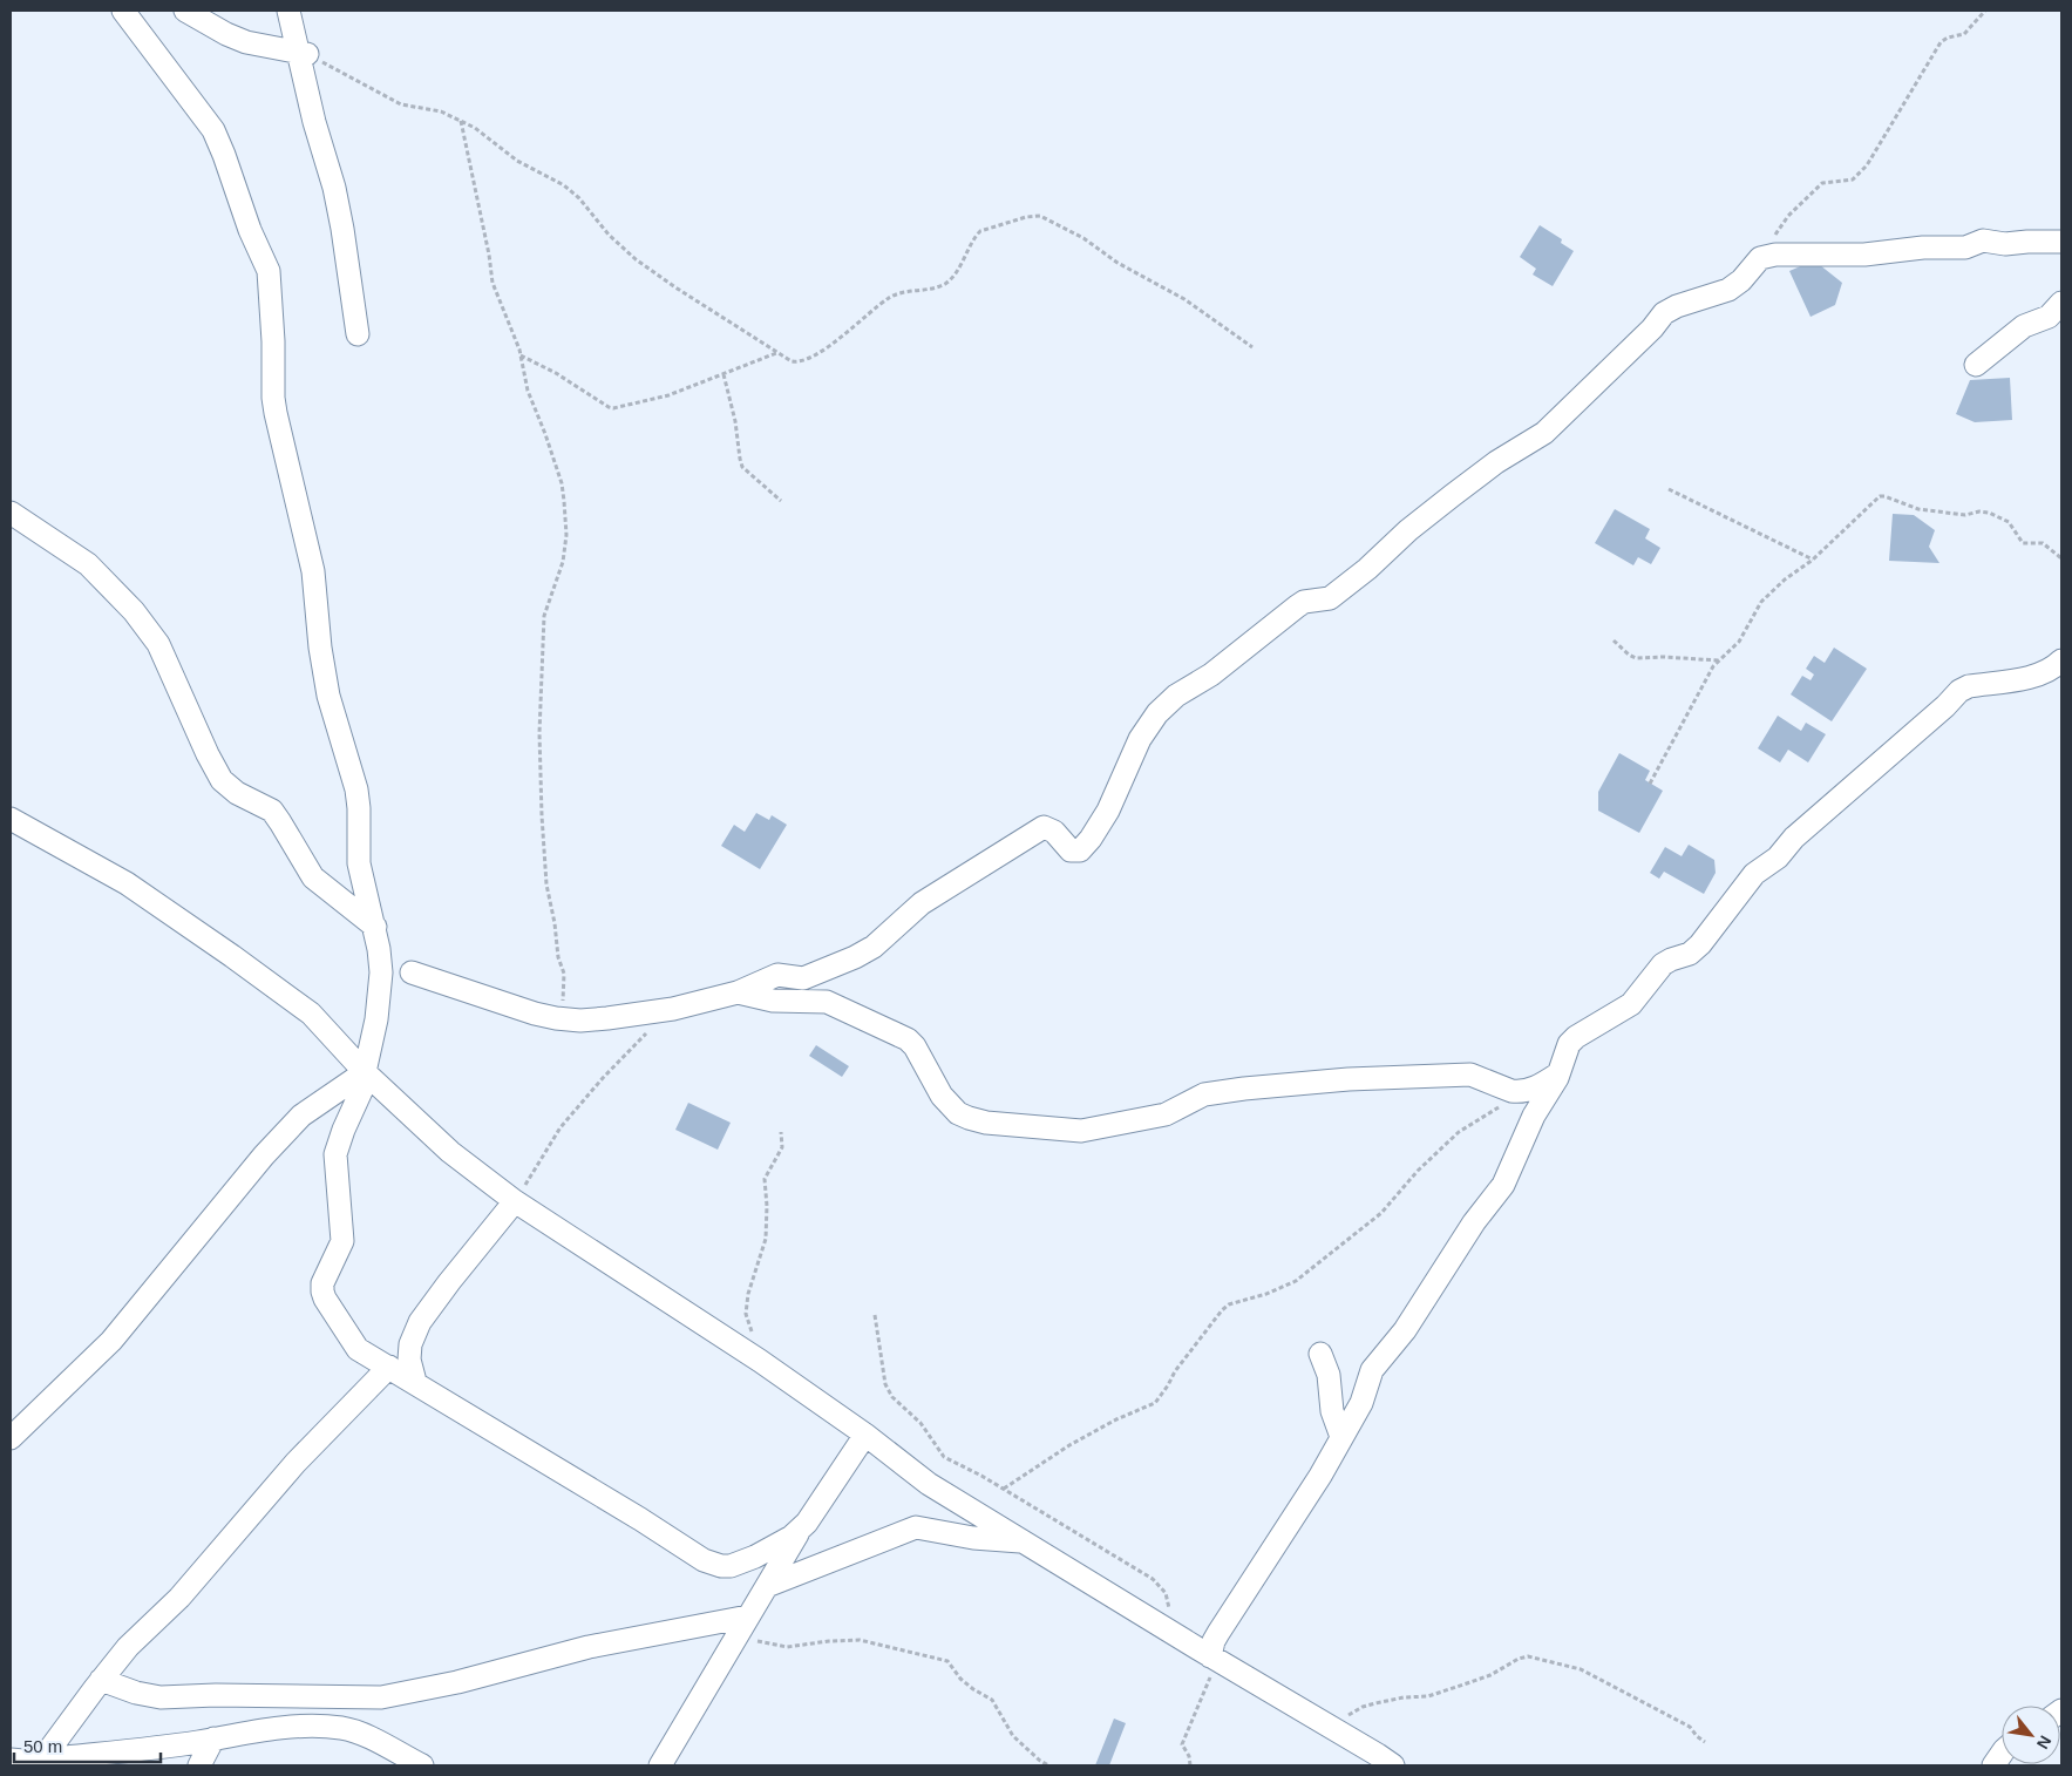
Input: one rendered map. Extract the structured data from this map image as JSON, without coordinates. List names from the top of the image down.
{
  "scale_bar": "50 m",
  "north": "bottom right"
}
